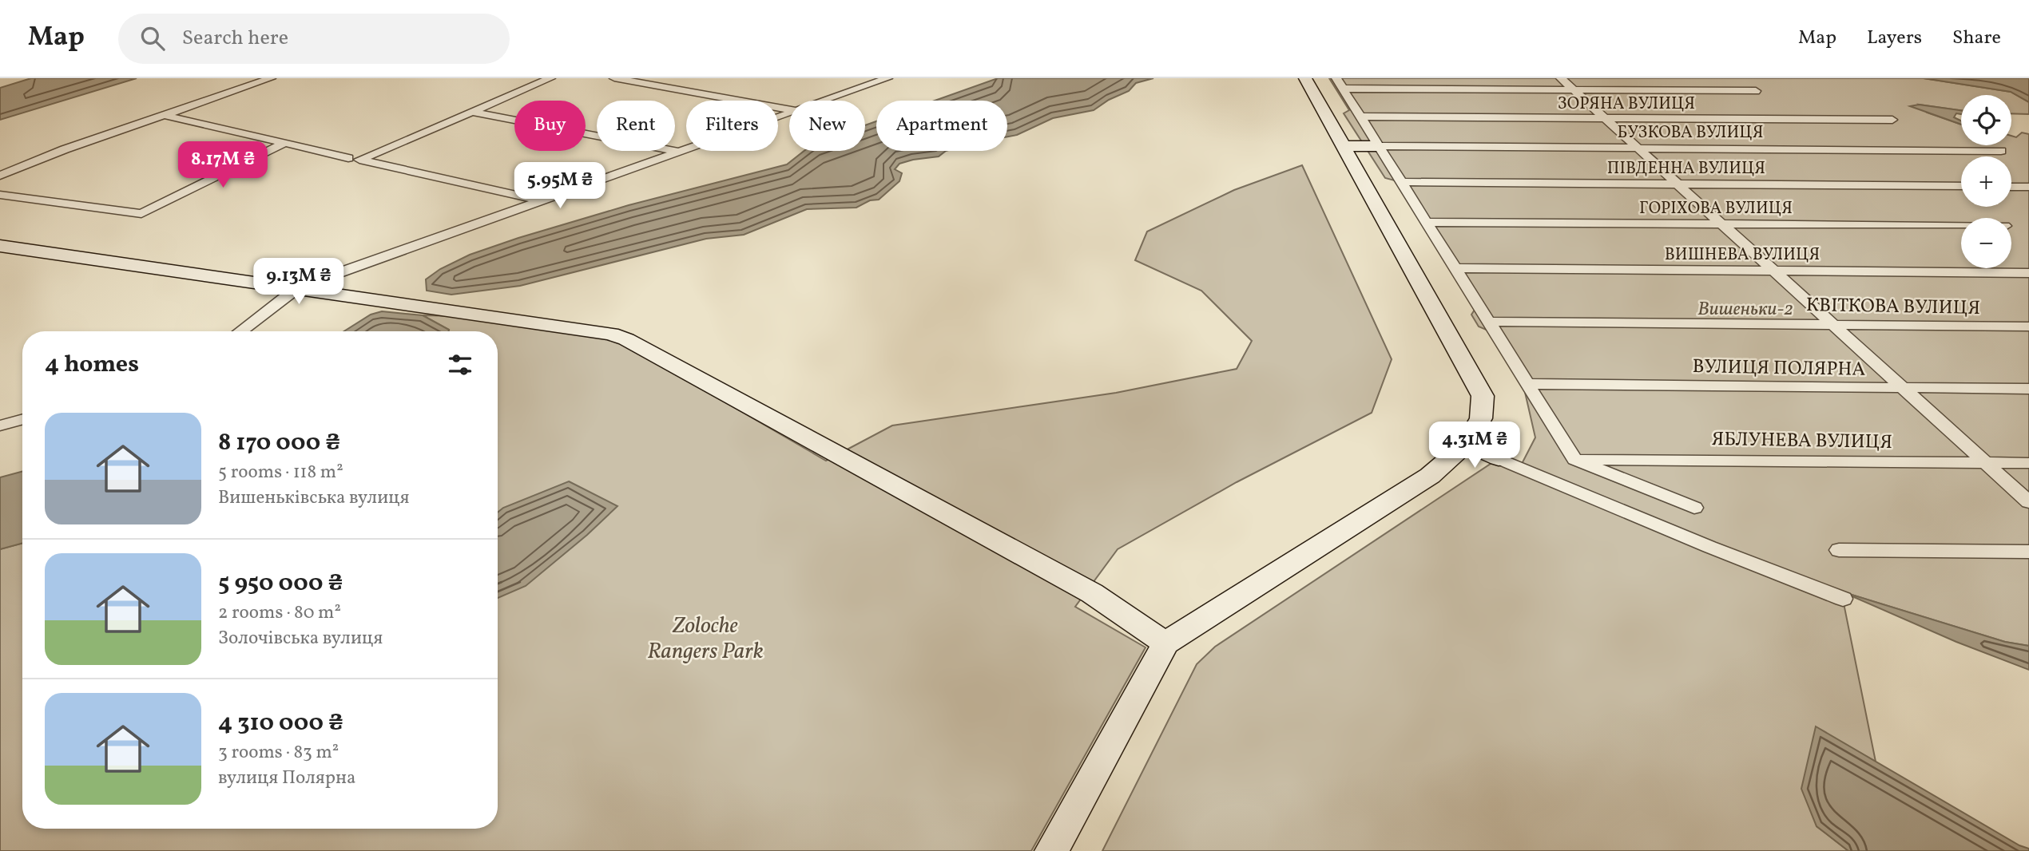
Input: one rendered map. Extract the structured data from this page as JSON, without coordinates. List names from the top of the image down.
{
  "streets": {
    "street": [
      "ЗОРЯНА ВУЛИЦЯ",
      "БУЗКОВА ВУЛИЦЯ",
      "ПІВДЕННА ВУЛИЦЯ",
      "ГОРІХОВА ВУЛИЦЯ",
      "ВИШНЕВА ВУЛИЦЯ",
      "КВІТКОВА ВУЛИЦЯ",
      "ВУЛИЦЯ ПОЛЯРНА",
      "ЯБЛУНЕВА ВУЛИЦЯ"
    ]
  },
  "parks": ["Вишеньки-2", "Zoloche Rangers Park"],
  "page": {
    "header": "Map",
    "search": "Search here",
    "nav": ["Map", "Layers", "Share"],
    "map_buttons": ["+", "−"],
    "chip": [
      "Buy",
      "Rent",
      "Filters",
      "New",
      "Apartment"
    ],
    "price": [
      "8.17M ₴",
      "5.95M ₴",
      "9.13M ₴",
      "4.31M ₴"
    ],
    "heading": "4 homes",
    "list": [
      {
        "name": "8 170 000 ₴",
        "note": "5 rooms · 118 m² · Вишеньківська вулиця"
      },
      {
        "name": "5 950 000 ₴",
        "note": "2 rooms · 80 m² · Золочівська вулиця"
      },
      {
        "name": "4 310 000 ₴",
        "note": "3 rooms · 83 m² · вулиця Полярна"
      }
    ]
  }
}
